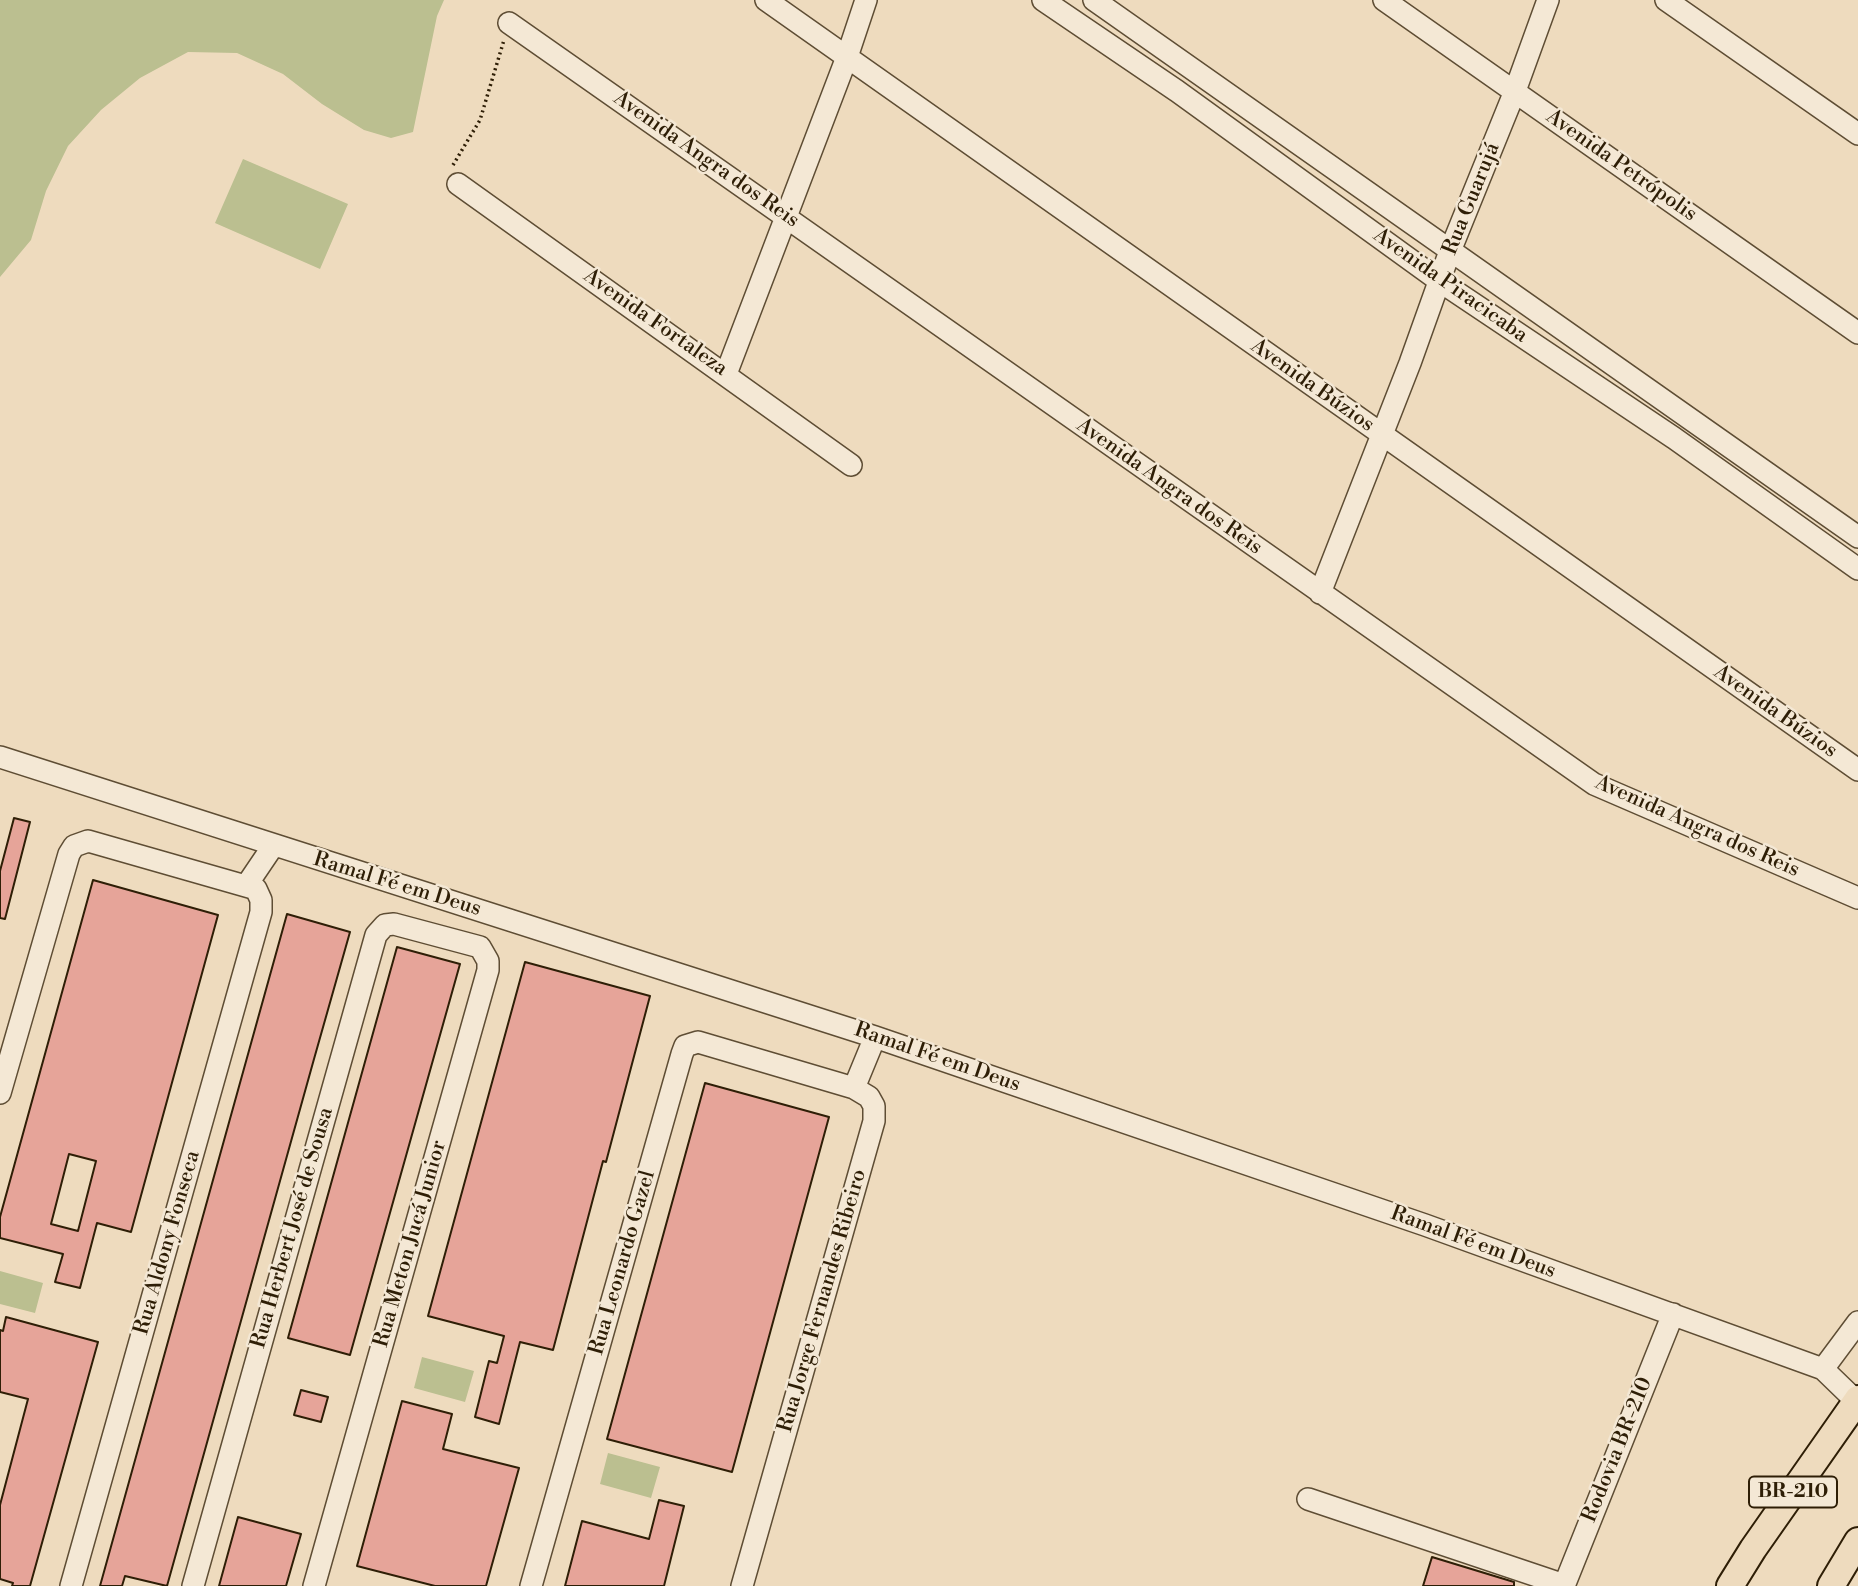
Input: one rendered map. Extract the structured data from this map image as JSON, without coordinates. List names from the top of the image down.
{
  "streets": {
    "main road": ["BR-210"],
    "street": [
      "Avenida Angra dos Reis",
      "Avenida Petrópolis",
      "Rua Guarujá",
      "Avenida Piracicaba",
      "Avenida Fortaleza",
      "Avenida Búzios",
      "Ramal Fé em Deus",
      "Rua Herbert José de Sousa",
      "Rua Aldony Fonseca",
      "Rua Meton Jucá Junior",
      "Rua Leonardo Gazel",
      "Rua Jorge Fernandes Ribeiro",
      "Rodovia BR-210"
    ]
  },
  "crossings": [
    ["Avenida Angra dos Reis", "Rua Guarujá"],
    ["Avenida Petrópolis", "Rua Guarujá"],
    ["Rua Guarujá", "Avenida Piracicaba"],
    ["Rua Guarujá", "Avenida Búzios"],
    ["Ramal Fé em Deus", "Rodovia BR-210"],
    ["Ramal Fé em Deus", "BR-210"],
    ["Rua Herbert José de Sousa", "Rua Meton Jucá Junior"],
    ["Rua Leonardo Gazel", "Rua Jorge Fernandes Ribeiro"]
  ]
}
